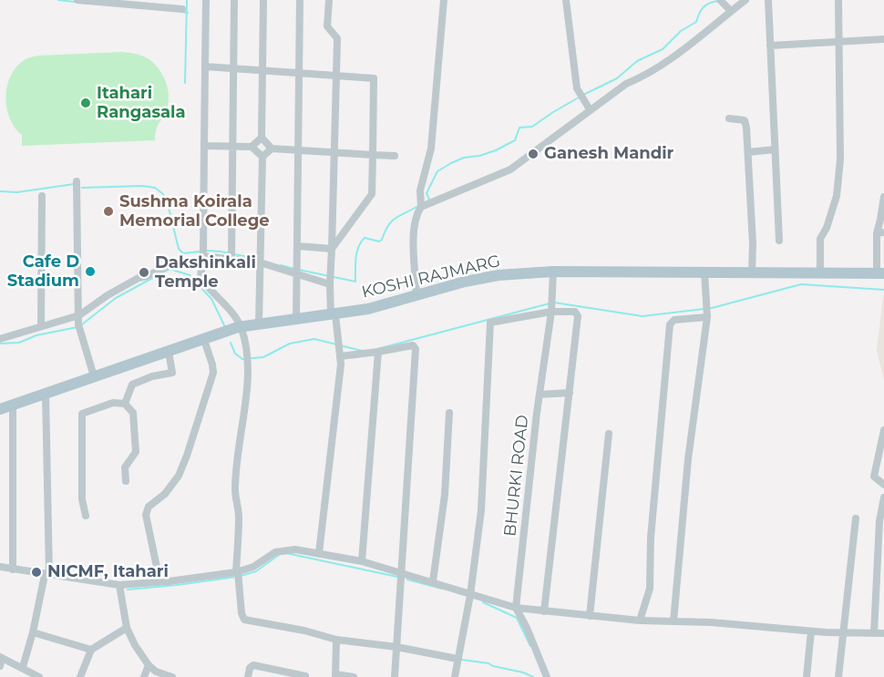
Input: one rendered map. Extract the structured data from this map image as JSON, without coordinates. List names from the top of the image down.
{
  "streets": {
    "main road": ["KOSHI RAJMARG"],
    "street": ["BHURKI ROAD"]
  },
  "crossings": [
    ["KOSHI RAJMARG", "BHURKI ROAD"]
  ],
  "places": [
    "Itahari Rangasala",
    "Ganesh Mandir",
    "Sushma Koirala Memorial College",
    "Cafe D Stadium",
    "Dakshinkali Temple",
    "NICMF, Itahari"
  ]
}
